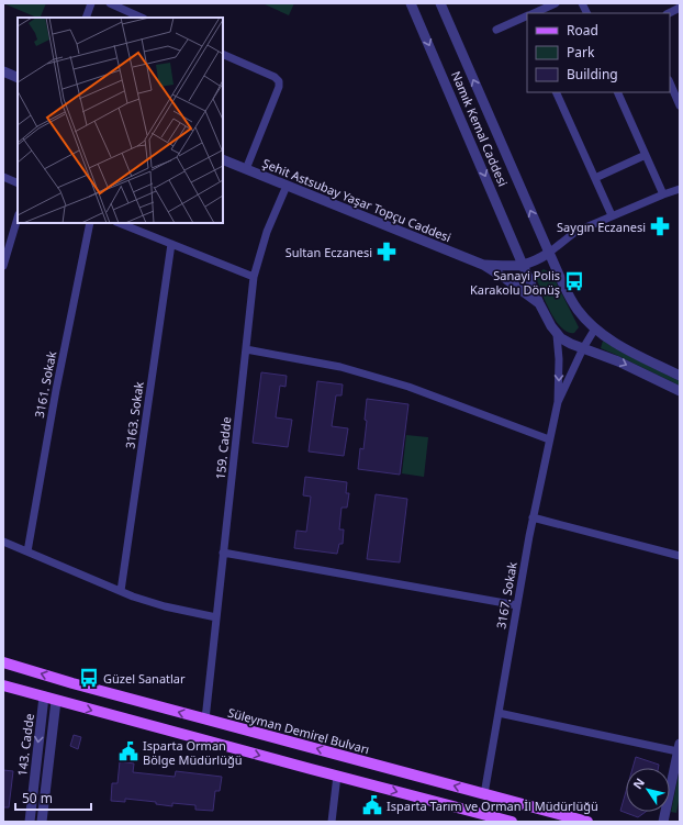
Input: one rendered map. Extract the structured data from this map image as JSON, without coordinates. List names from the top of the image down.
{
  "streets": {
    "main road": ["Süleyman Demirel Bulvarı"],
    "street": [
      "Namık Kemal Caddesi",
      "Şehit Astsubay Yaşar Topçu Caddesi",
      "3161. Sokak",
      "3163. Sokak",
      "159. Cadde",
      "3167. Sokak",
      "143. Cadde"
    ]
  },
  "crossings": [
    ["Namık Kemal Caddesi", "Şehit Astsubay Yaşar Topçu Caddesi"],
    ["Şehit Astsubay Yaşar Topçu Caddesi", "159. Cadde"],
    ["Şehit Astsubay Yaşar Topçu Caddesi", "3167. Sokak"],
    ["159. Cadde", "Süleyman Demirel Bulvarı"],
    ["3167. Sokak", "Süleyman Demirel Bulvarı"]
  ],
  "places": {
    "pharmacy": ["Saygın Eczanesi", "Sultan Eczanesi"],
    "bus stop": ["Sanayi Polis Karakolu Dönüş", "Güzel Sanatlar"],
    "public building": ["Isparta Orman Bölge Müdürlüğü", "Isparta Tarım ve Orman İl Müdürlüğü"]
  },
  "legend": ["Road", "Park", "Building"],
  "scale_bar": "50 m",
  "north": "top left"
}
